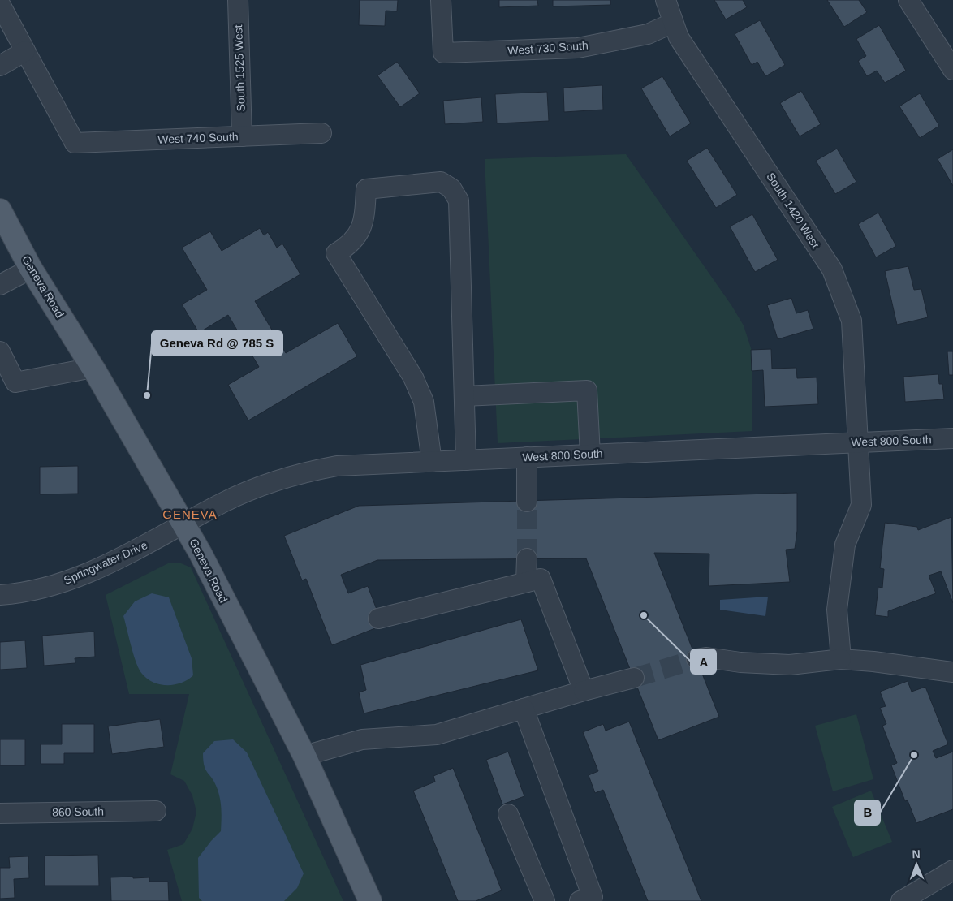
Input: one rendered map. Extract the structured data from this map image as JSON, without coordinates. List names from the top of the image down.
{
  "streets": {
    "main road": ["Geneva Road"],
    "street": [
      "West 730 South",
      "South 1525 West",
      "West 740 South",
      "South 1420 West",
      "West 800 South",
      "Springwater Drive",
      "860 South"
    ]
  },
  "crossings": [
    ["West 730 South", "South 1420 West"],
    ["South 1525 West", "West 740 South"],
    ["South 1420 West", "West 800 South"],
    ["Geneva Road", "West 800 South"],
    ["Geneva Road", "Springwater Drive"],
    ["West 800 South", "Springwater Drive"]
  ],
  "districts": ["GENEVA"],
  "places": ["Geneva Rd @ 785 S", "A", "B"],
  "north": "top"
}
